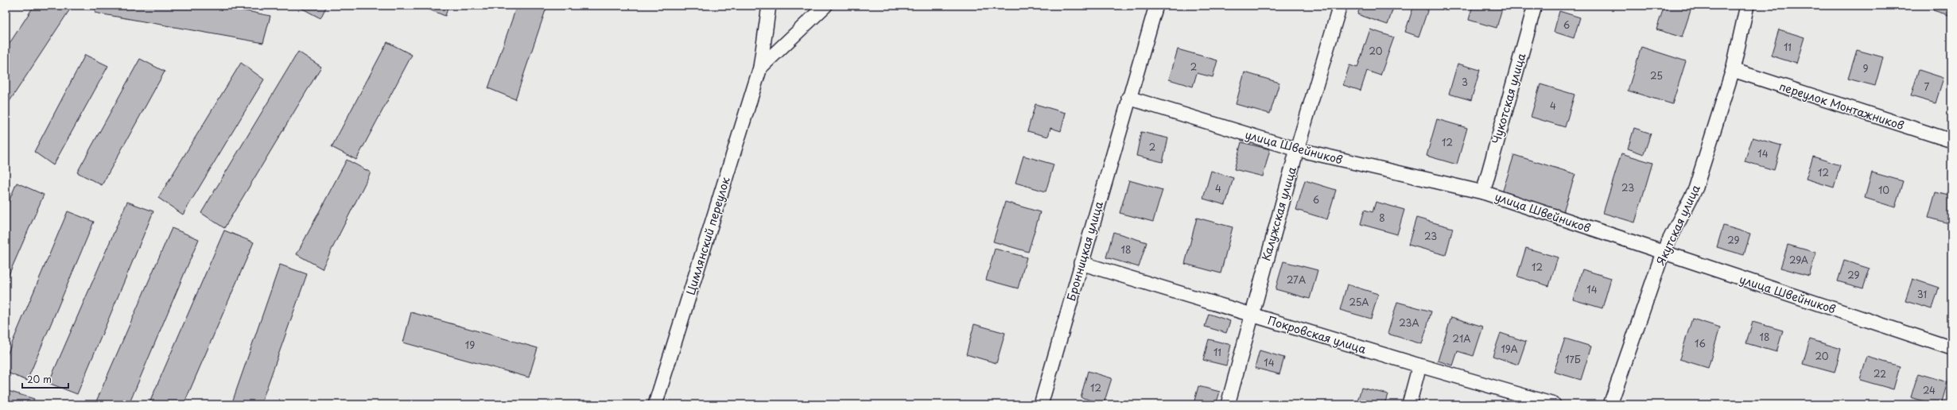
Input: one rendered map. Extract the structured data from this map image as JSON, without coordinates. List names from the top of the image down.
{
  "streets": {
    "street": [
      "Чукотская улица",
      "переулок Монтажников",
      "улица Швейников",
      "Калужская улица",
      "Якутская улица",
      "Цимлянский переулок",
      "Бронницкая улица",
      "Покровская улица"
    ]
  },
  "crossings": [
    ["Чукотская улица", "улица Швейников"],
    ["переулок Монтажников", "Якутская улица"],
    ["улица Швейников", "Калужская улица"],
    ["улица Швейников", "Якутская улица"],
    ["улица Швейников", "Бронницкая улица"],
    ["Калужская улица", "Покровская улица"],
    ["Бронницкая улица", "Покровская улица"]
  ],
  "house_numbers": [
    "6",
    "11",
    "20",
    "2",
    "9",
    "25",
    "3",
    "7",
    "4",
    "12",
    "2",
    "14",
    "12",
    "23",
    "4",
    "10",
    "6",
    "8",
    "23",
    "29",
    "18",
    "29А",
    "12",
    "29",
    "27А",
    "14",
    "31",
    "25А",
    "23А",
    "18",
    "21А",
    "16",
    "19",
    "19А",
    "11",
    "20",
    "17Б",
    "14",
    "22",
    "12",
    "24"
  ],
  "scale_bar": "20 m"
}
